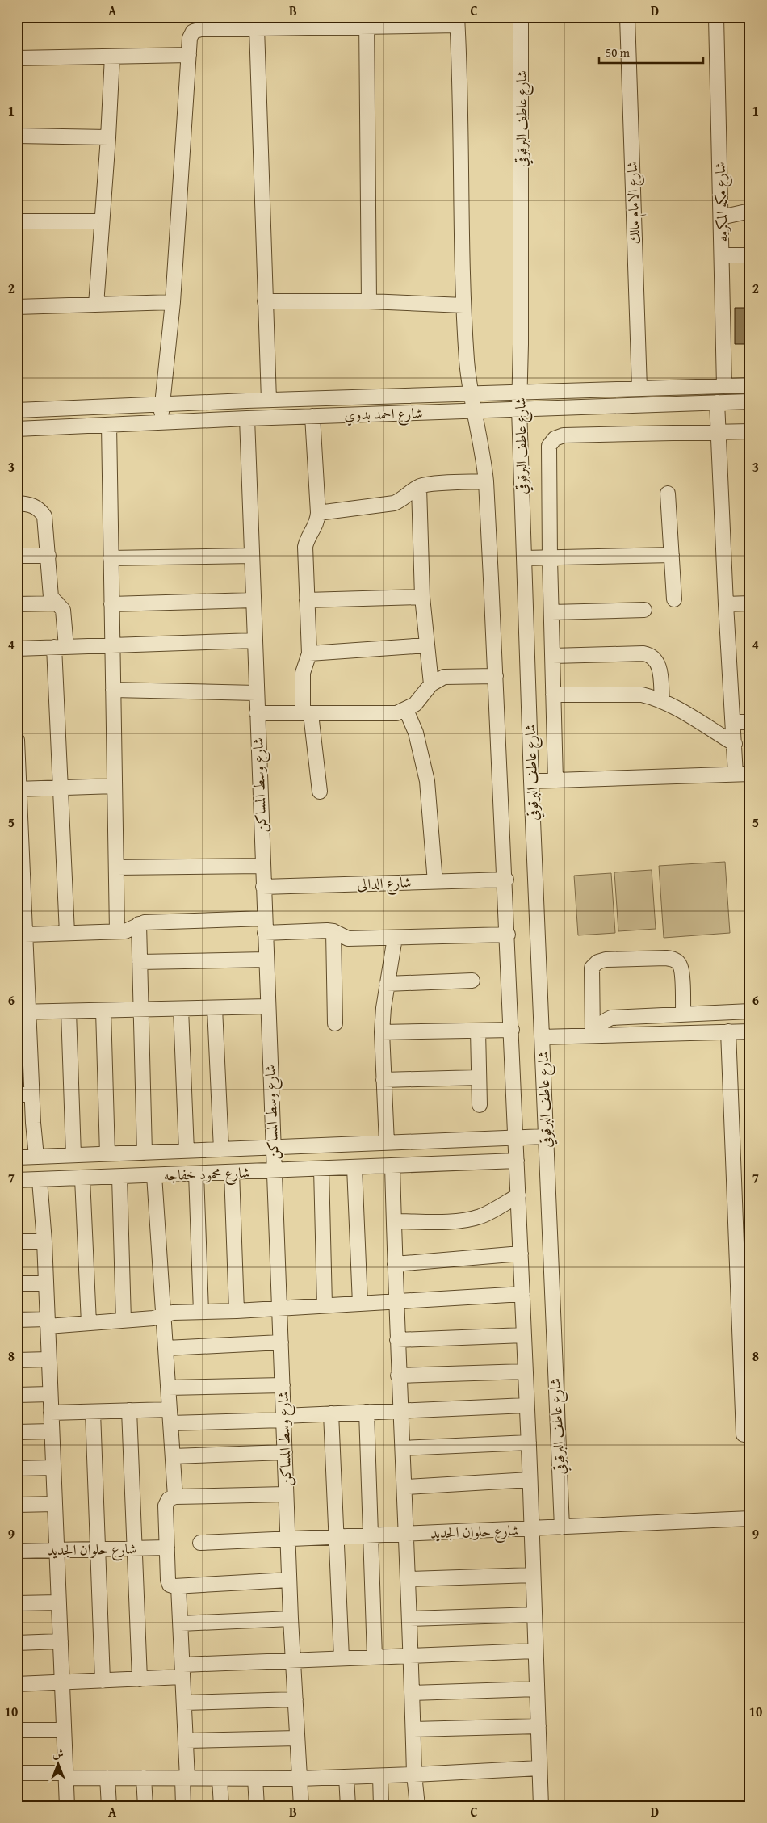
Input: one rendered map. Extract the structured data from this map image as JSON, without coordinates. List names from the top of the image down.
{
  "streets": {
    "street": [
      "شارع عاطف البرقوقي",
      "شارع مكه المكرمه",
      "شارع الامام مالك",
      "شارع احمد بدوي",
      "شارع وسط المساكن",
      "شارع الدالى",
      "شارع محمود خفاجه",
      "شارع حلوان الجديد"
    ]
  },
  "crossings": [
    ["شارع عاطف البرقوقي", "شارع احمد بدوي"],
    ["شارع عاطف البرقوقي", "شارع الدالى"],
    ["شارع عاطف البرقوقي", "شارع محمود خفاجه"],
    ["شارع عاطف البرقوقي", "شارع حلوان الجديد"],
    ["شارع مكه المكرمه", "شارع احمد بدوي"],
    ["شارع الامام مالك", "شارع احمد بدوي"],
    ["شارع احمد بدوي", "شارع وسط المساكن"],
    ["شارع وسط المساكن", "شارع الدالى"],
    ["شارع وسط المساكن", "شارع محمود خفاجه"],
    ["شارع وسط المساكن", "شارع حلوان الجديد"]
  ],
  "scale_bar": "50 m",
  "north": "top",
  "grid": {
    "columns": [
      "A",
      "B",
      "C",
      "D"
    ],
    "rows": [
      "1",
      "2",
      "3",
      "4",
      "5",
      "6",
      "7",
      "8",
      "9",
      "10"
    ]
  }
}
